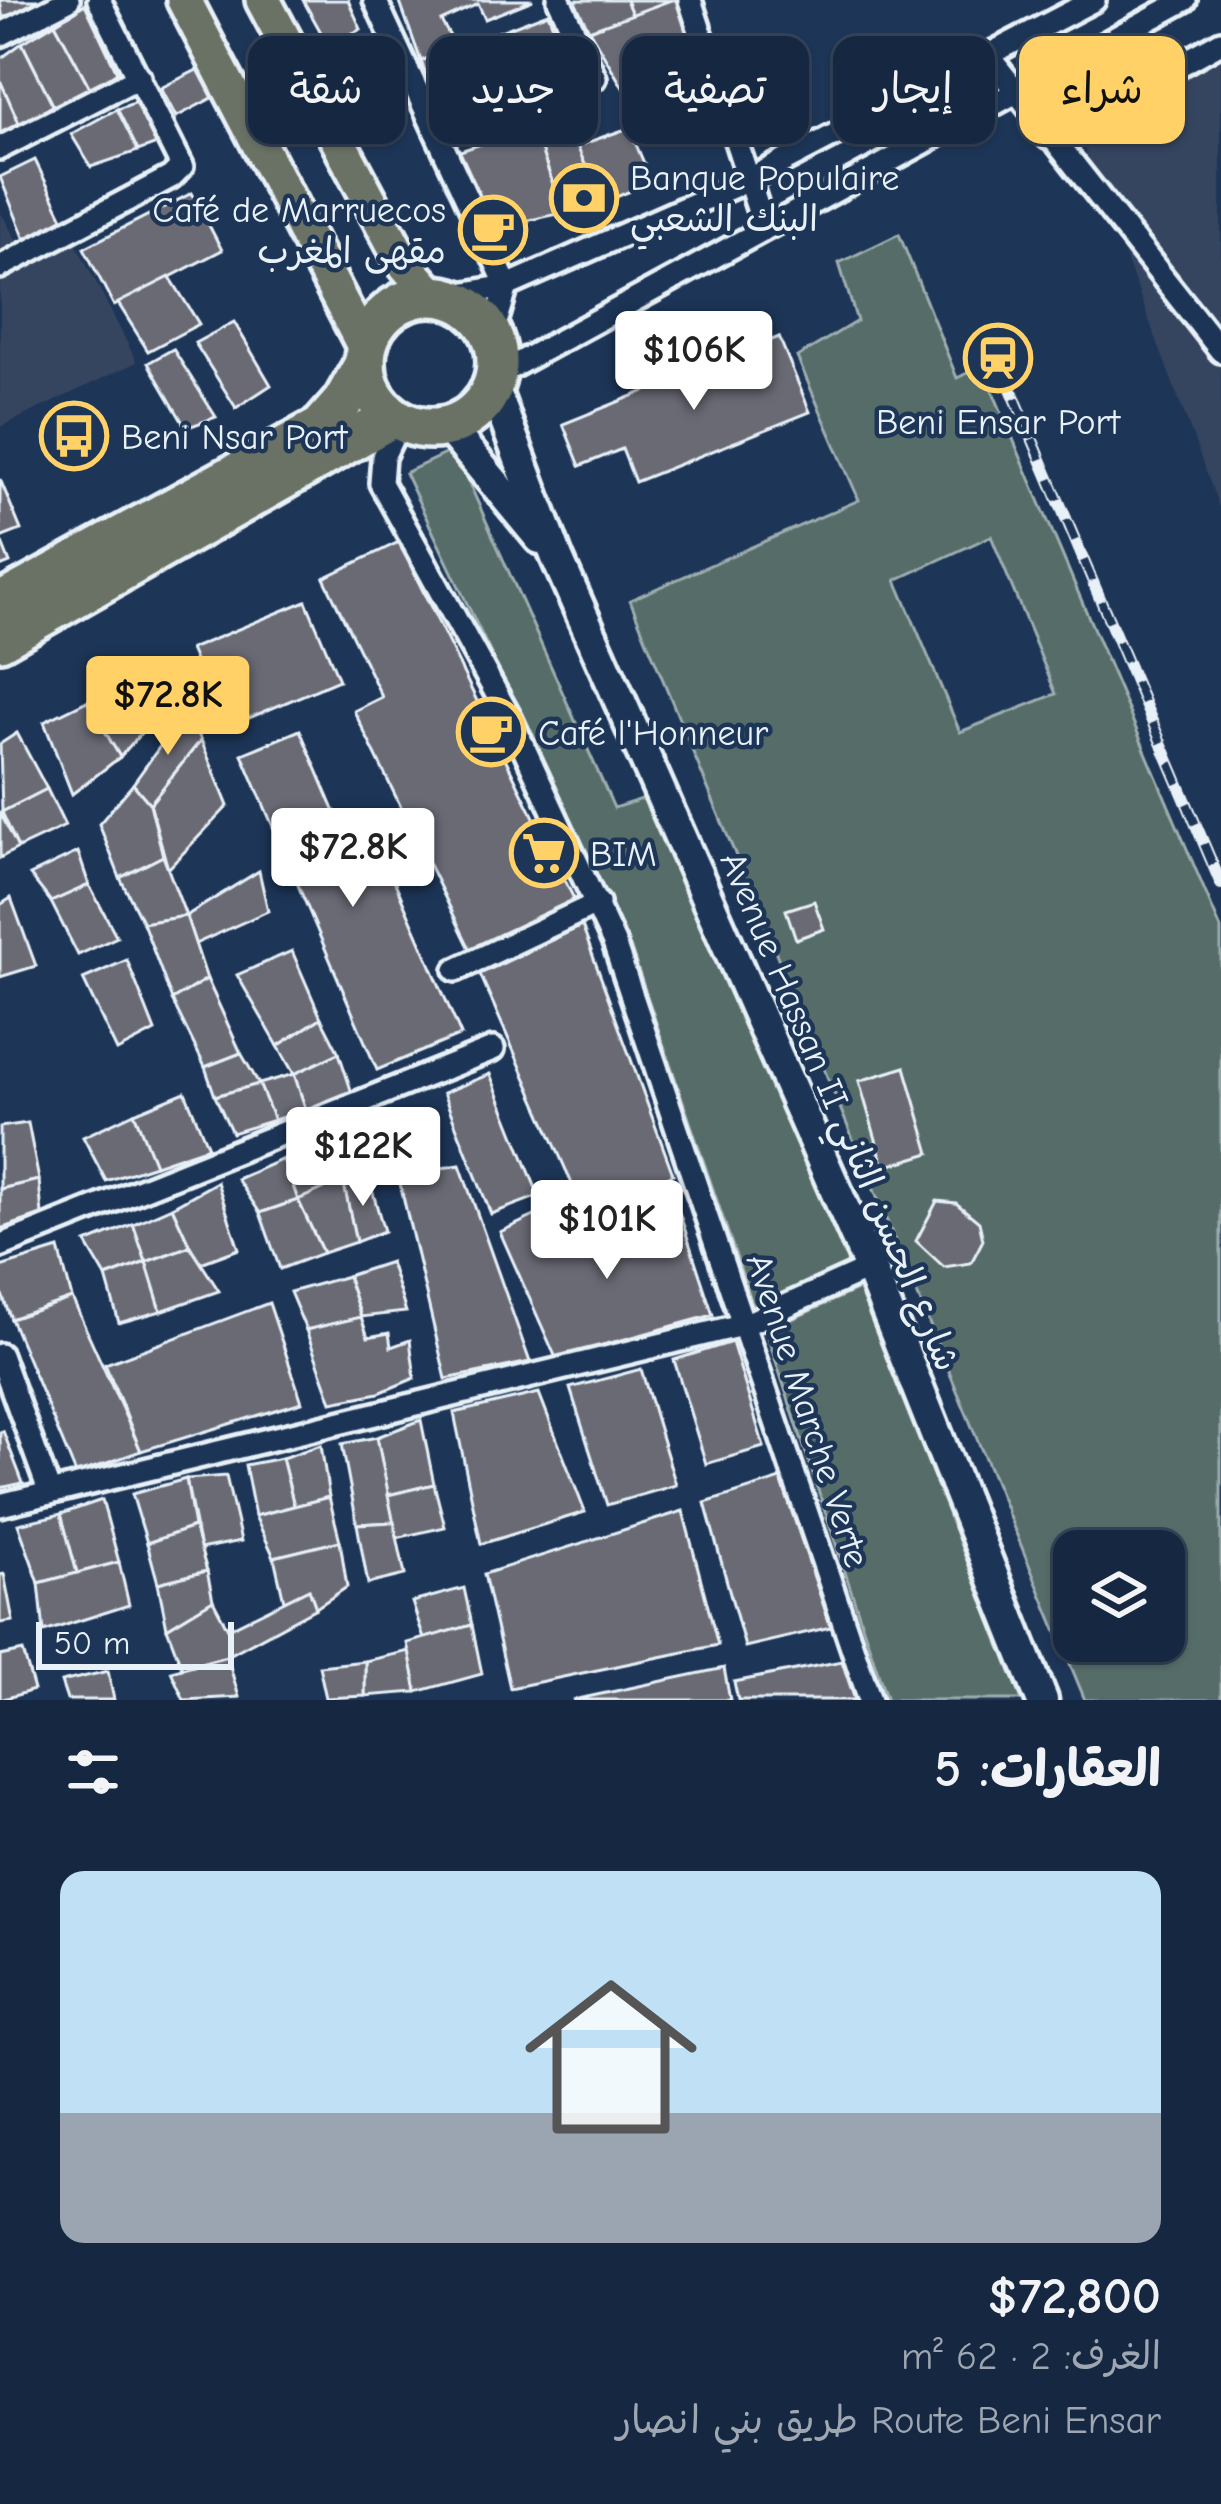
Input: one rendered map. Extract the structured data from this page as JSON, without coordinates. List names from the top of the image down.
{
  "streets": {
    "street": ["Avenue Hassan II شارع الحسن الثاني", "Avenue Marche Verte"]
  },
  "crossings": [
    ["Avenue Hassan II شارع الحسن الثاني", "Avenue Marche Verte"]
  ],
  "places": {
    "bank": ["Banque Populaire البنك الشعبي"],
    "cafe": ["Café de Marruecos مقهى المغرب", "Café l'Honneur"],
    "station": ["Beni Ensar Port"],
    "bus stop": ["Beni Nsar Port"],
    "supermarket": ["BIM"]
  },
  "scale_bar": "50 m",
  "page": {
    "chip": [
      "شراء",
      "إيجار",
      "تصفية",
      "جديد",
      "شقة"
    ],
    "price": [
      "$106K",
      "$72.8K",
      "$72.8K",
      "$122K",
      "$101K"
    ],
    "scale": "50 m",
    "heading": "العقارات: 5",
    "list": [
      {
        "name": "$72,800",
        "note": "الغرف: 2 · 62 m² · Route Beni Ensar طريق بني انصار"
      }
    ]
  }
}
